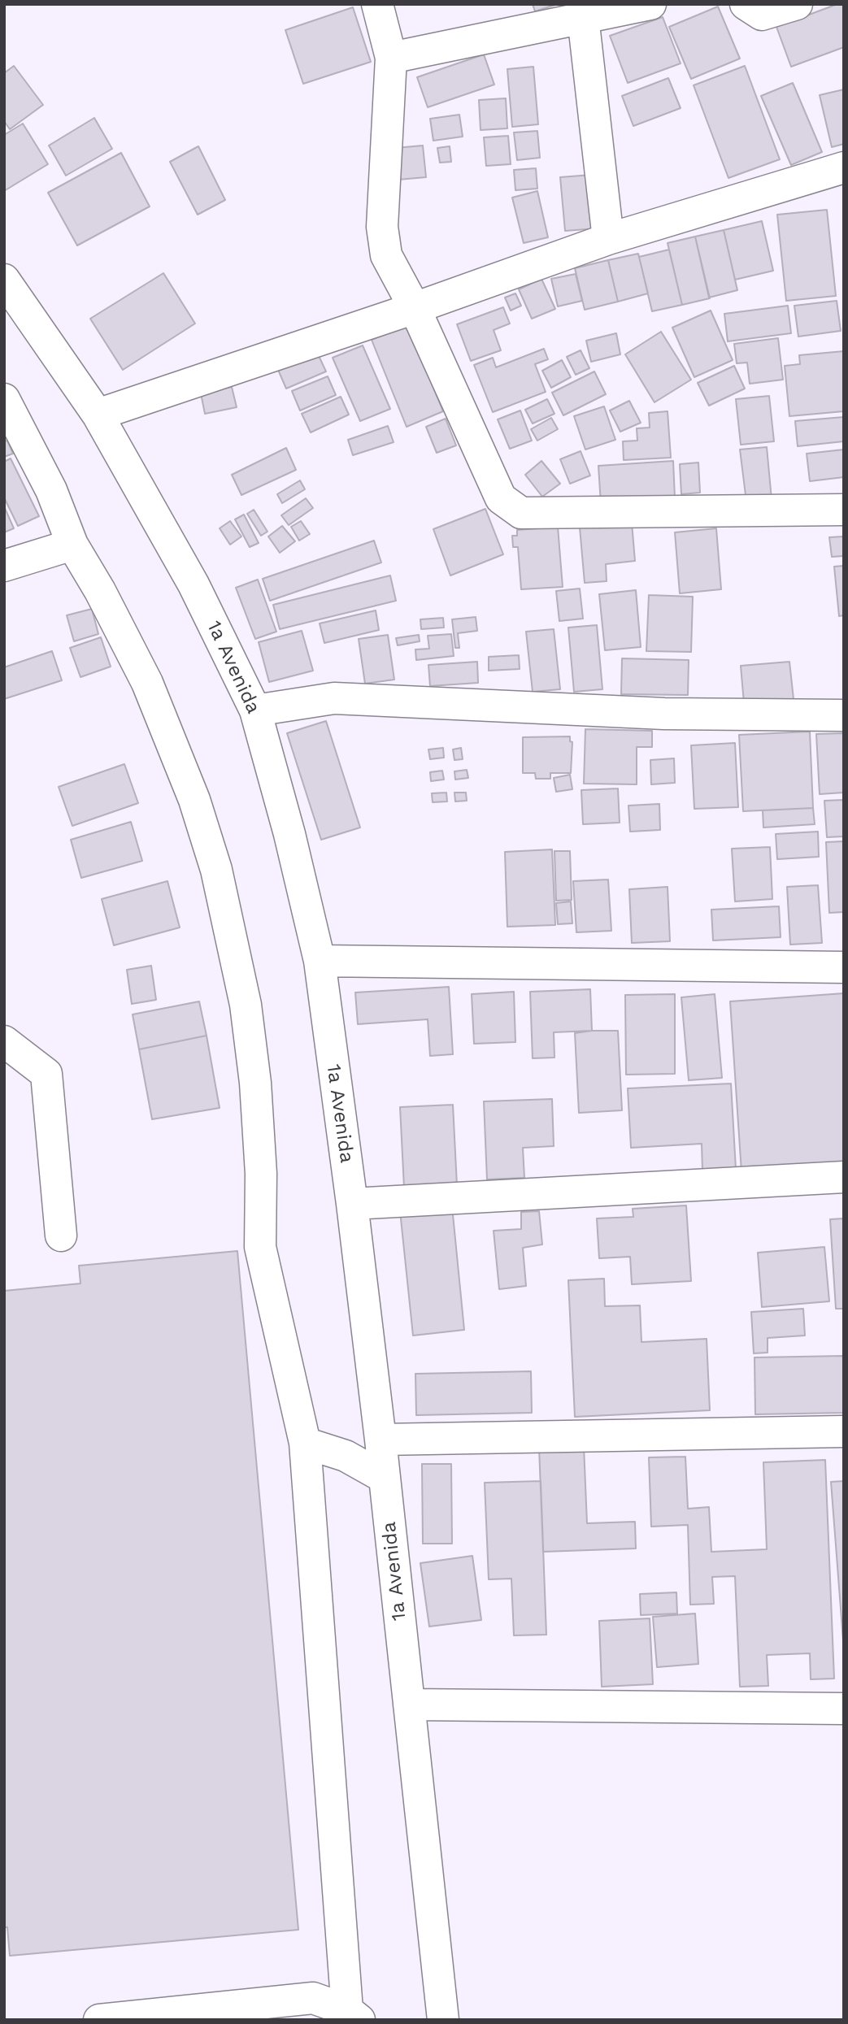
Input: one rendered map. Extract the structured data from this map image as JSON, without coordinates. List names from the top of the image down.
{
  "streets": {
    "street": ["1a Avenida"]
  }
}
